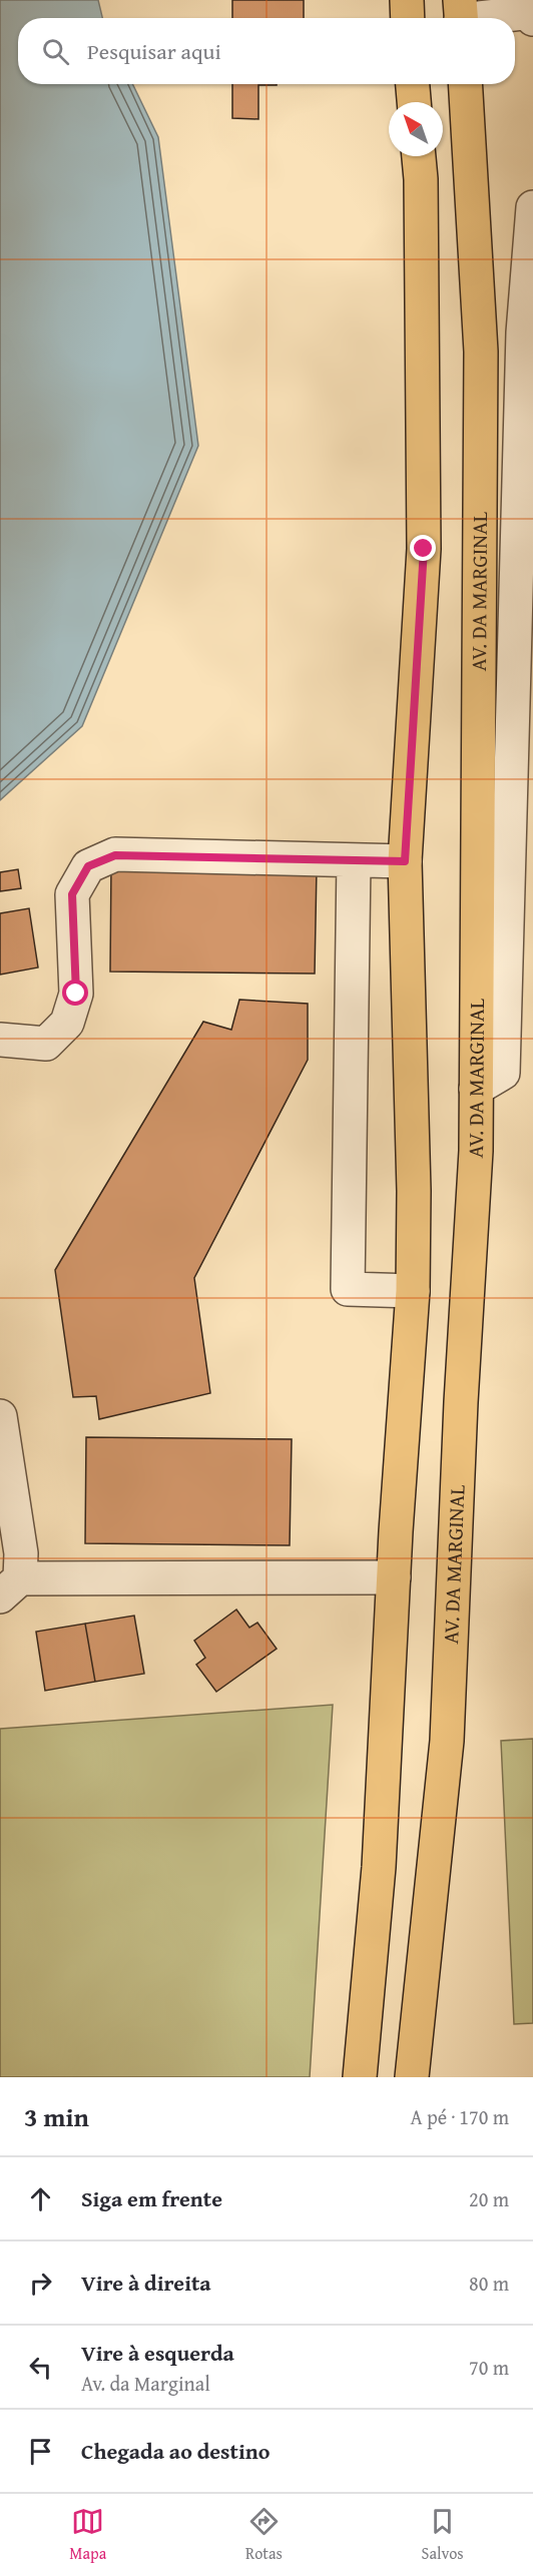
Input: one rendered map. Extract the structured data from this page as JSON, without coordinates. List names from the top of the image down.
{
  "streets": {
    "main road": ["AV. DA MARGINAL"]
  },
  "north": "top left",
  "page": {
    "search": "Pesquisar aqui",
    "heading": ["3 min", "A pé · 170 m"],
    "list": [
      ["Siga em frente", "20 m"],
      ["Vire à direita", "80 m"],
      ["Vire à esquerda", "Av. da Marginal", "70 m"],
      "Chegada ao destino"
    ],
    "nav": ["Mapa", "Rotas", "Salvos"]
  }
}
